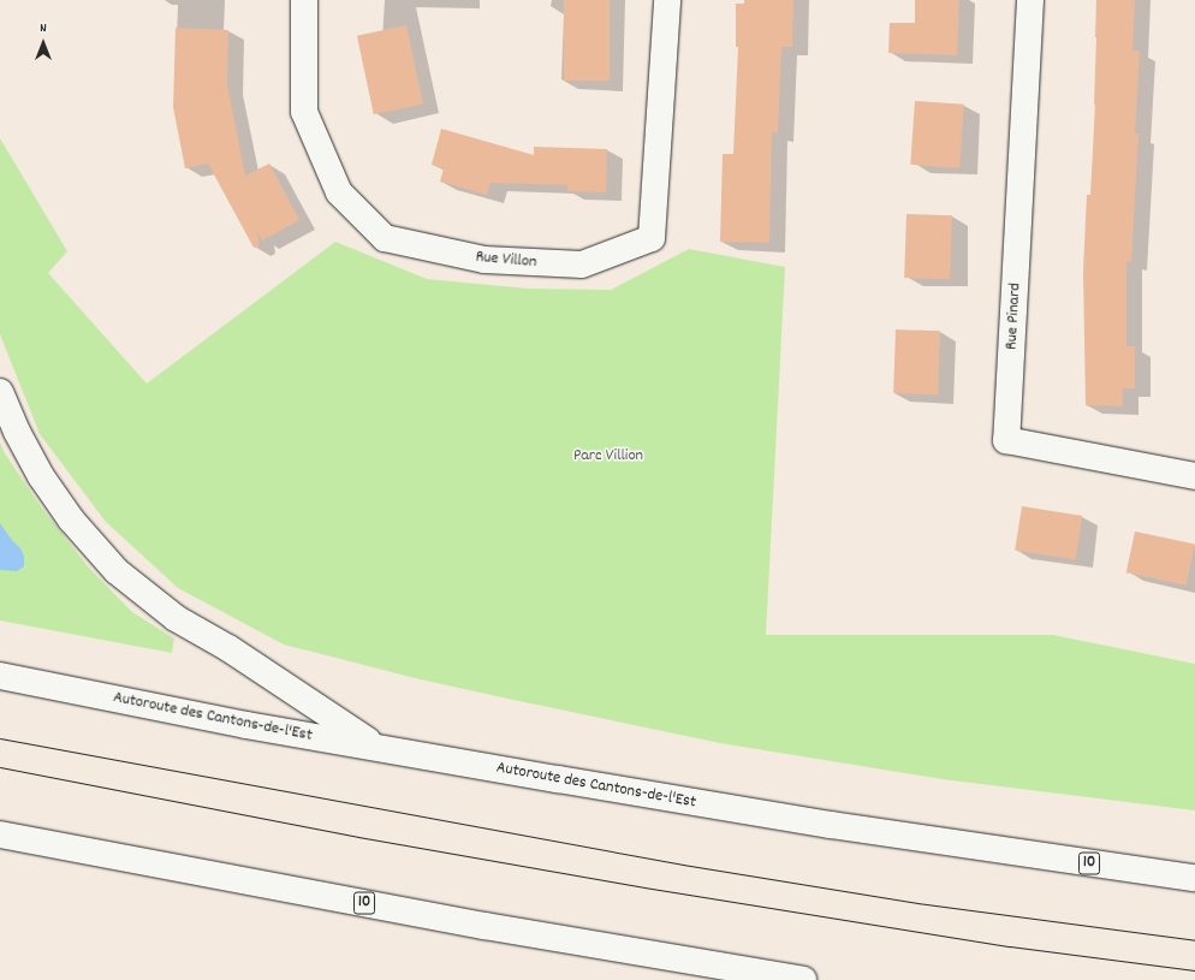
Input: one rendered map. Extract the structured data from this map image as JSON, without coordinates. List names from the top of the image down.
{
  "streets": {
    "main road": [
      "Rue Villon",
      "Rue Pinard",
      "Autoroute des Cantons-de-l'Est",
      "10"
    ]
  },
  "parks": ["Parc Villion"],
  "north": "top"
}
